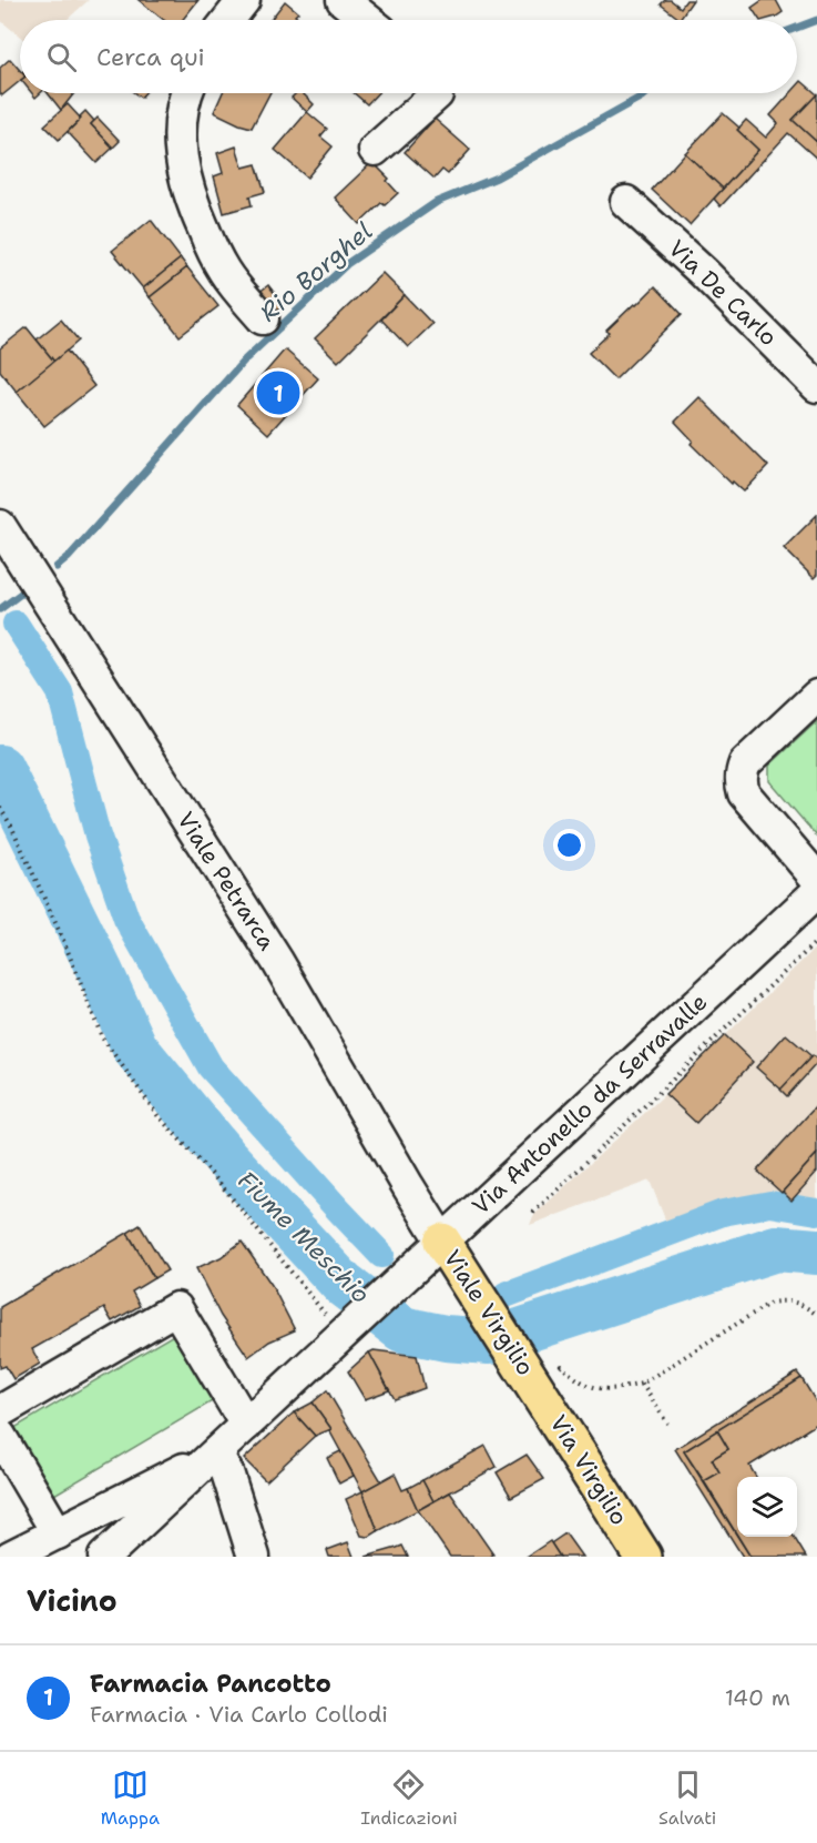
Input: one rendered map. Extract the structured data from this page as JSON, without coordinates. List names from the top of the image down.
{
  "streets": {
    "main road": ["Viale Virgilio", "Via Virgilio"],
    "street": ["Via De Carlo", "Viale Petrarca", "Via Antonello da Serravalle"]
  },
  "crossings": [
    ["Viale Petrarca", "Via Antonello da Serravalle"],
    ["Viale Petrarca", "Viale Virgilio"],
    ["Via Antonello da Serravalle", "Viale Virgilio"],
    ["Viale Virgilio", "Via Virgilio"]
  ],
  "water": ["Rio Borghel", "Fiume Meschio"],
  "page": {
    "search": "Cerca qui",
    "pins": "1",
    "heading": "Vicino",
    "list": [
      {
        "mark": "1",
        "name": "Farmacia Pancotto",
        "note": "Farmacia · Via Carlo Collodi",
        "value": "140 m"
      }
    ],
    "nav": ["Mappa", "Indicazioni", "Salvati"]
  }
}
